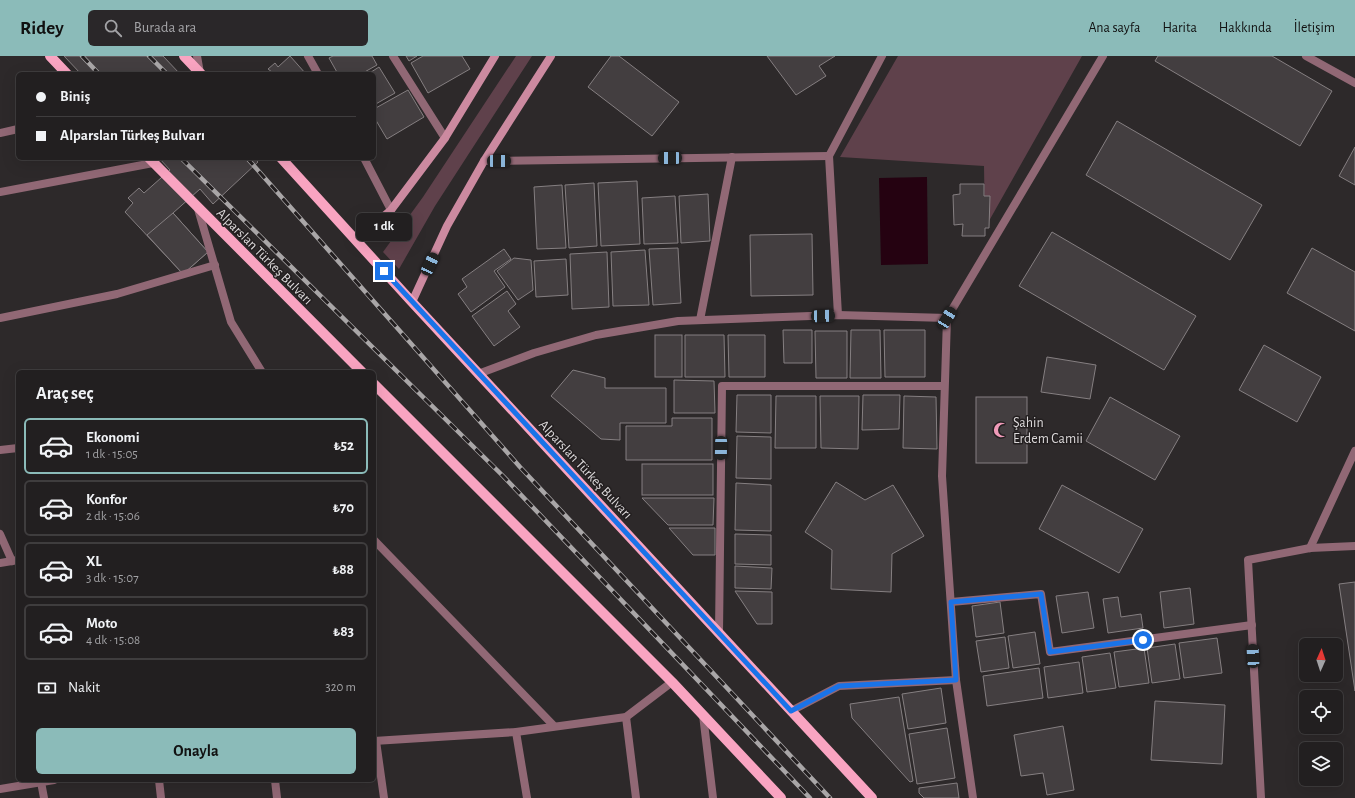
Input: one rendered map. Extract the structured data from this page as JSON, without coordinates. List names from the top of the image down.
{
  "streets": {
    "main road": ["Alparslan Türkeş Bulvarı"]
  },
  "places": {
    "mosque": ["Şahin Erdem Camii"]
  },
  "north": "top",
  "page": {
    "header": "Ridey",
    "search": "Burada ara",
    "nav": [
      "Ana sayfa",
      "Harita",
      "Hakkında",
      "İletişim"
    ],
    "banner": ["Biniş", "Alparslan Türkeş Bulvarı"],
    "bubble": "1 dk",
    "heading": "Araç seç",
    "list": [
      {
        "name": "Ekonomi",
        "note": "1 dk · 15:05",
        "value": "₺52"
      },
      {
        "name": "Konfor",
        "note": "2 dk · 15:06",
        "value": "₺70"
      },
      {
        "name": "XL",
        "note": "3 dk · 15:07",
        "value": "₺88"
      },
      {
        "name": "Moto",
        "note": "4 dk · 15:08",
        "value": "₺83"
      }
    ],
    "pay": ["Nakit", "320 m"],
    "buttons": "Onayla"
  }
}
